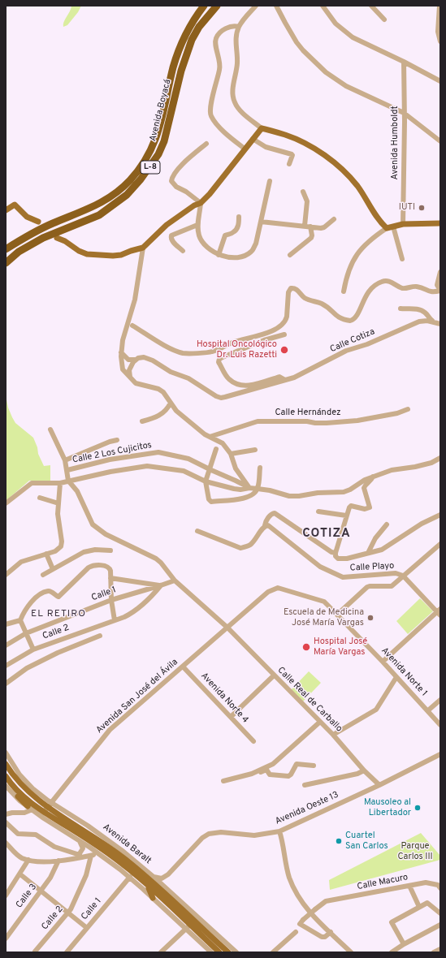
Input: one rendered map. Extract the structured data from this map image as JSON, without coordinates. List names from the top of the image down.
{
  "streets": {
    "highway": ["Avenida Boyacá", "L-8"],
    "main road": ["Avenida Baralt"],
    "street": [
      "Avenida Humboldt",
      "Calle Cotiza",
      "Calle Hernández",
      "Calle 2 Los Cujicitos",
      "Calle Playo",
      "Calle 1",
      "Calle 2",
      "Avenida Norte 1",
      "Avenida San José del Ávila",
      "Avenida Norte 4",
      "Calle Real de Carballo",
      "Avenida Oeste 13",
      "Calle Macuro",
      "Calle 3"
    ]
  },
  "crossings": [
    ["Calle 1", "Calle 2"],
    ["Calle 1", "Calle Real de Carballo"],
    ["Calle 1", "Avenida Baralt"],
    ["Avenida Norte 1", "Avenida San José del Ávila"],
    ["Avenida Norte 1", "Calle Real de Carballo"],
    ["Avenida San José del Ávila", "Avenida Norte 4"],
    ["Avenida San José del Ávila", "Calle Real de Carballo"],
    ["Avenida San José del Ávila", "Avenida Baralt"],
    ["Calle Real de Carballo", "Avenida Oeste 13"]
  ],
  "districts": ["COTIZA", "EL RETIRO"],
  "parks": ["Parque Carlos III"],
  "places": [
    "IUTI",
    "Hospital Oncológico Dr. Luis Razetti",
    "Escuela de Medicina José María Vargas",
    "Hospital José María Vargas",
    "Mausoleo al Libertador",
    "Cuartel San Carlos"
  ]
}
